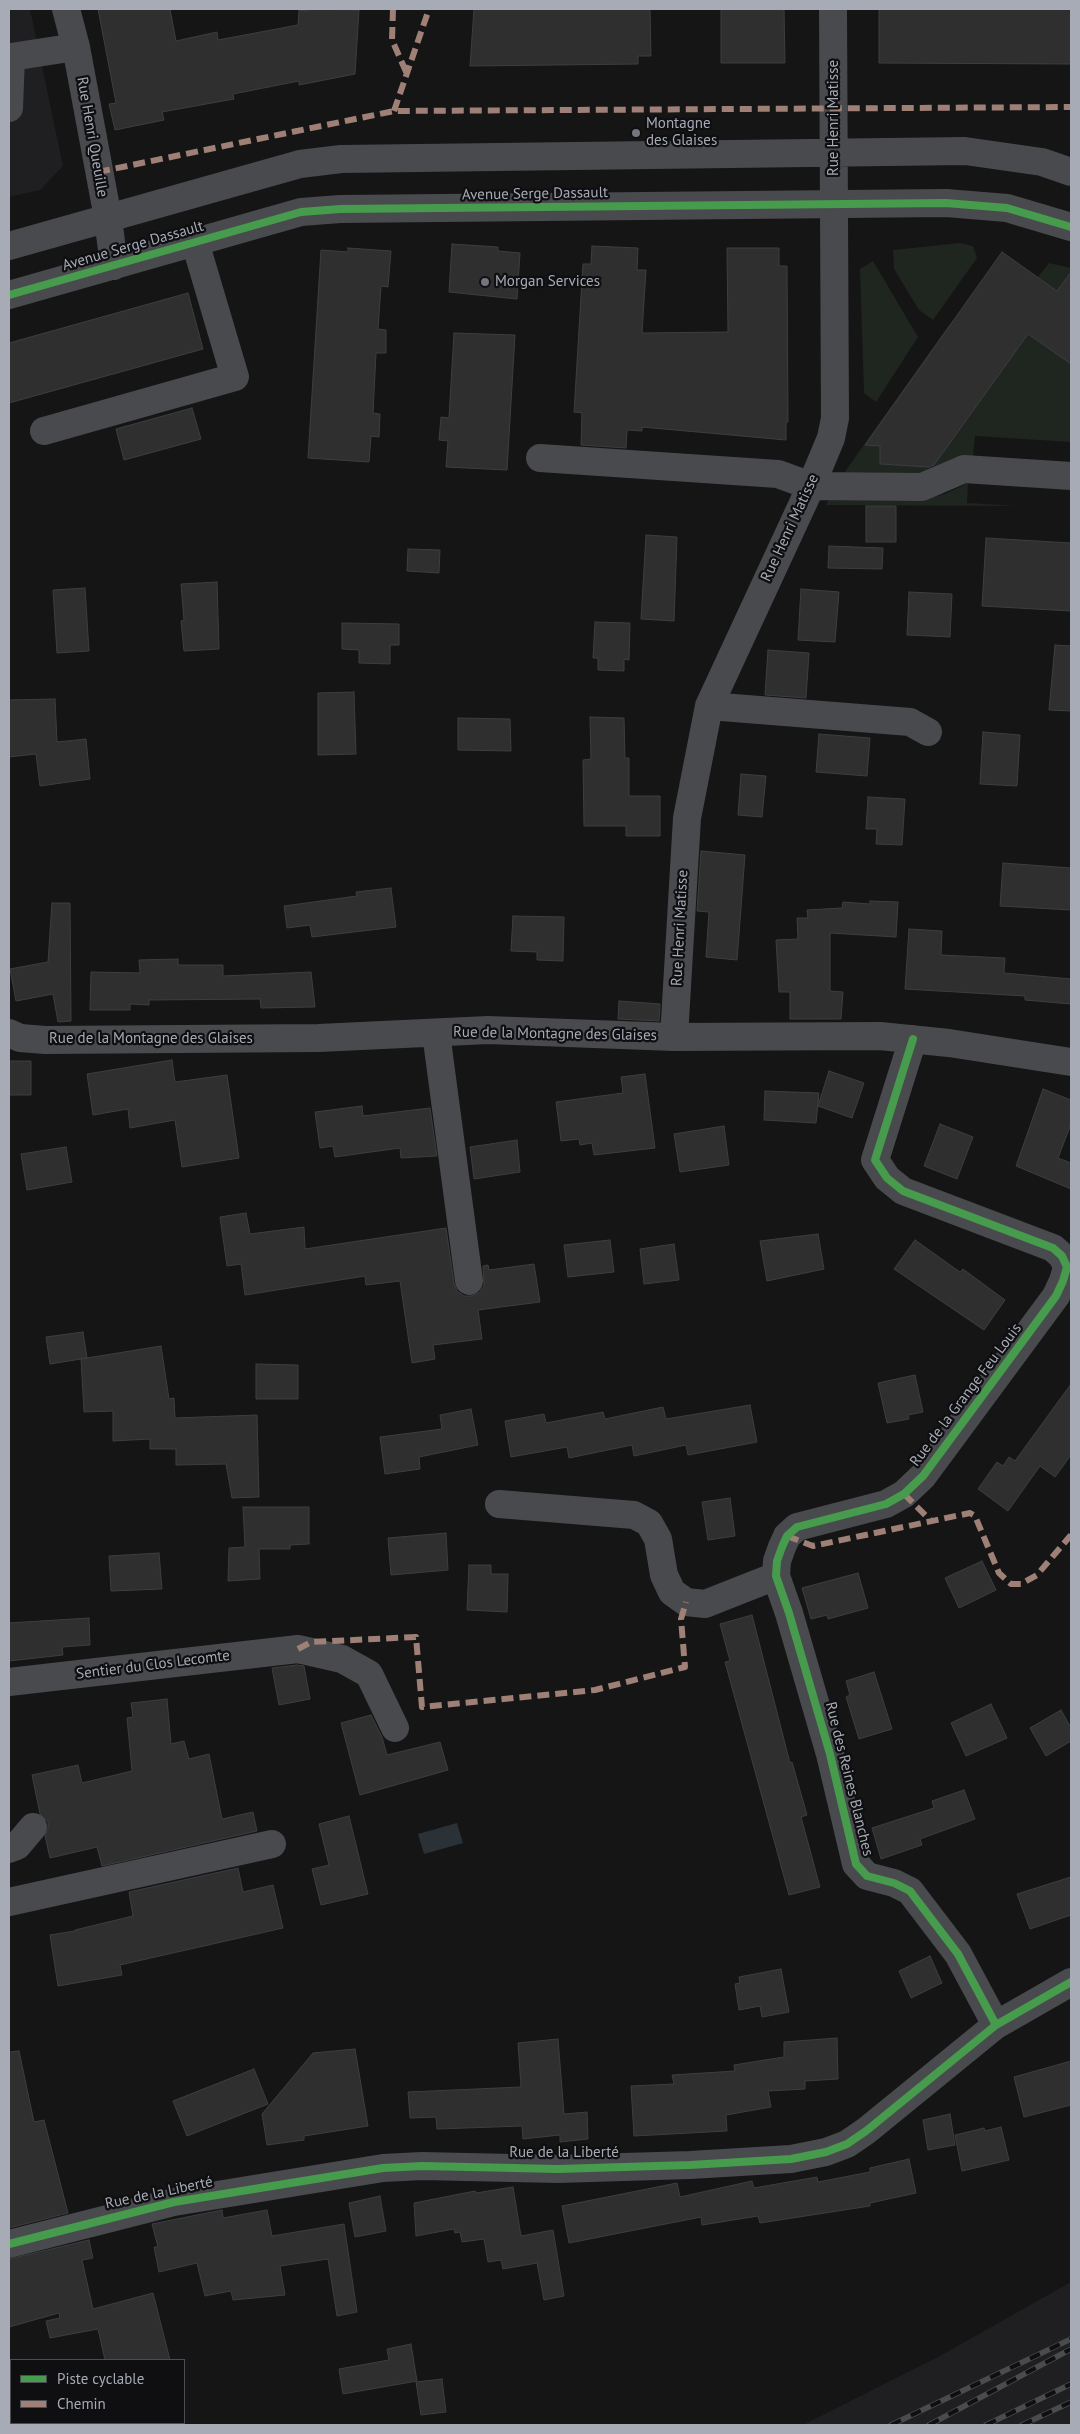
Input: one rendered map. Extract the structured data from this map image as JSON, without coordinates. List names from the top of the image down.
{
  "streets": {
    "street": [
      "Rue Henri Matisse",
      "Rue Henri Queuille",
      "Avenue Serge Dassault",
      "Rue de la Montagne des Glaises",
      "Rue de la Grange Feu Louis",
      "Sentier du Clos Lecomte",
      "Rue des Reines Blanches",
      "Rue de la Liberté"
    ]
  },
  "crossings": [
    ["Rue Henri Matisse", "Avenue Serge Dassault"],
    ["Rue Henri Matisse", "Rue de la Montagne des Glaises"],
    ["Rue Henri Queuille", "Avenue Serge Dassault"],
    ["Rue de la Montagne des Glaises", "Rue de la Grange Feu Louis"],
    ["Rue de la Grange Feu Louis", "Rue des Reines Blanches"],
    ["Rue des Reines Blanches", "Rue de la Liberté"]
  ],
  "places": ["Montagne des Glaises", "Morgan Services"],
  "legend": ["Piste cyclable", "Chemin"]
}
